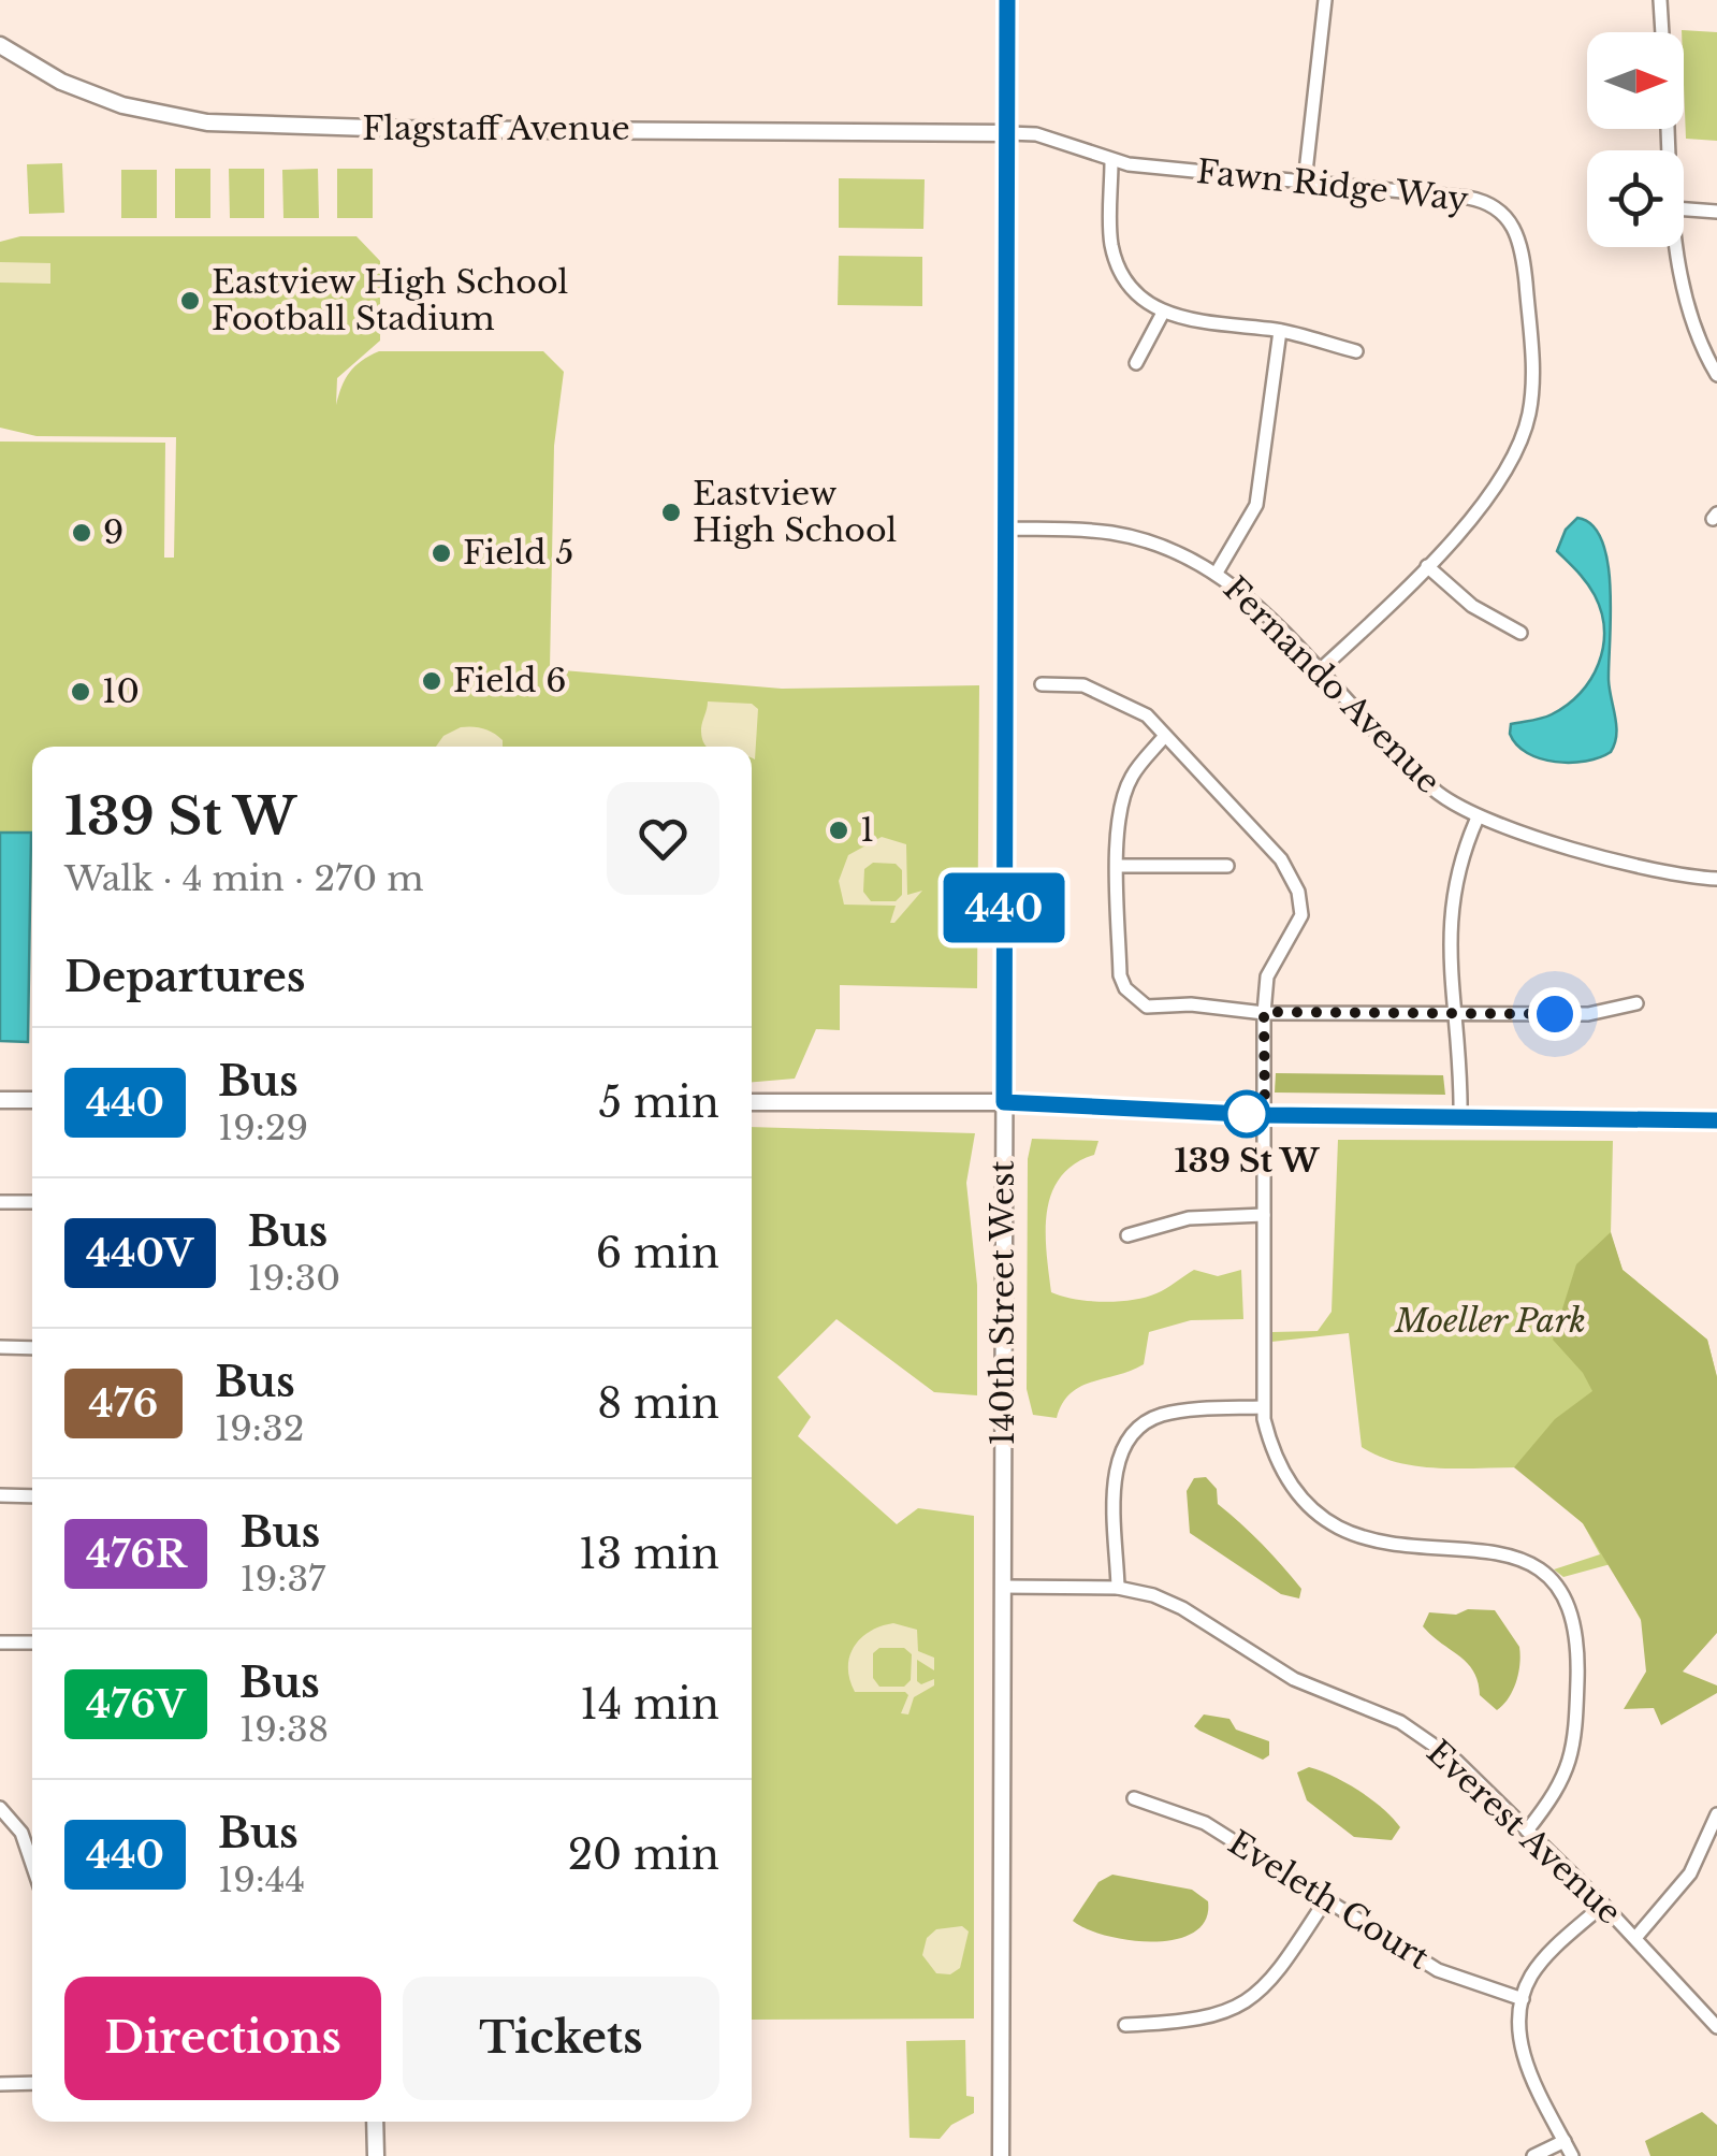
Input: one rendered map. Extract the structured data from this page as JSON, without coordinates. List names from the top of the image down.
{
  "streets": {
    "street": [
      "Flagstaff Avenue",
      "Fawn Ridge Way",
      "Fernando Avenue",
      "140th Street West",
      "Everest Avenue",
      "Eveleth Court"
    ]
  },
  "crossings": [
    ["Flagstaff Avenue", "Fawn Ridge Way"],
    ["Flagstaff Avenue", "140th Street West"],
    ["Fawn Ridge Way", "Fernando Avenue"],
    ["Fawn Ridge Way", "140th Street West"],
    ["Fernando Avenue", "140th Street West"],
    ["140th Street West", "Everest Avenue"]
  ],
  "parks": ["Moeller Park"],
  "places": [
    "Eastview High School Football Stadium",
    "Eastview High School",
    "9",
    "Field 5",
    "Field 6",
    "10",
    "1",
    "139 St W"
  ],
  "lines": ["bus line 440"],
  "north": "right",
  "page": {
    "on_map": "440",
    "heading": [
      ["139 St W", "Walk · 4 min · 270 m"],
      "Departures"
    ],
    "list": [
      {
        "mark": "440",
        "name": "Bus",
        "note": "19:29",
        "value": "5 min"
      },
      {
        "mark": "440V",
        "name": "Bus",
        "note": "19:30",
        "value": "6 min"
      },
      {
        "mark": "476",
        "name": "Bus",
        "note": "19:32",
        "value": "8 min"
      },
      {
        "mark": "476R",
        "name": "Bus",
        "note": "19:37",
        "value": "13 min"
      },
      {
        "mark": "476V",
        "name": "Bus",
        "note": "19:38",
        "value": "14 min"
      },
      {
        "mark": "440",
        "name": "Bus",
        "note": "19:44",
        "value": "20 min"
      }
    ],
    "buttons": ["Directions", "Tickets"]
  }
}
